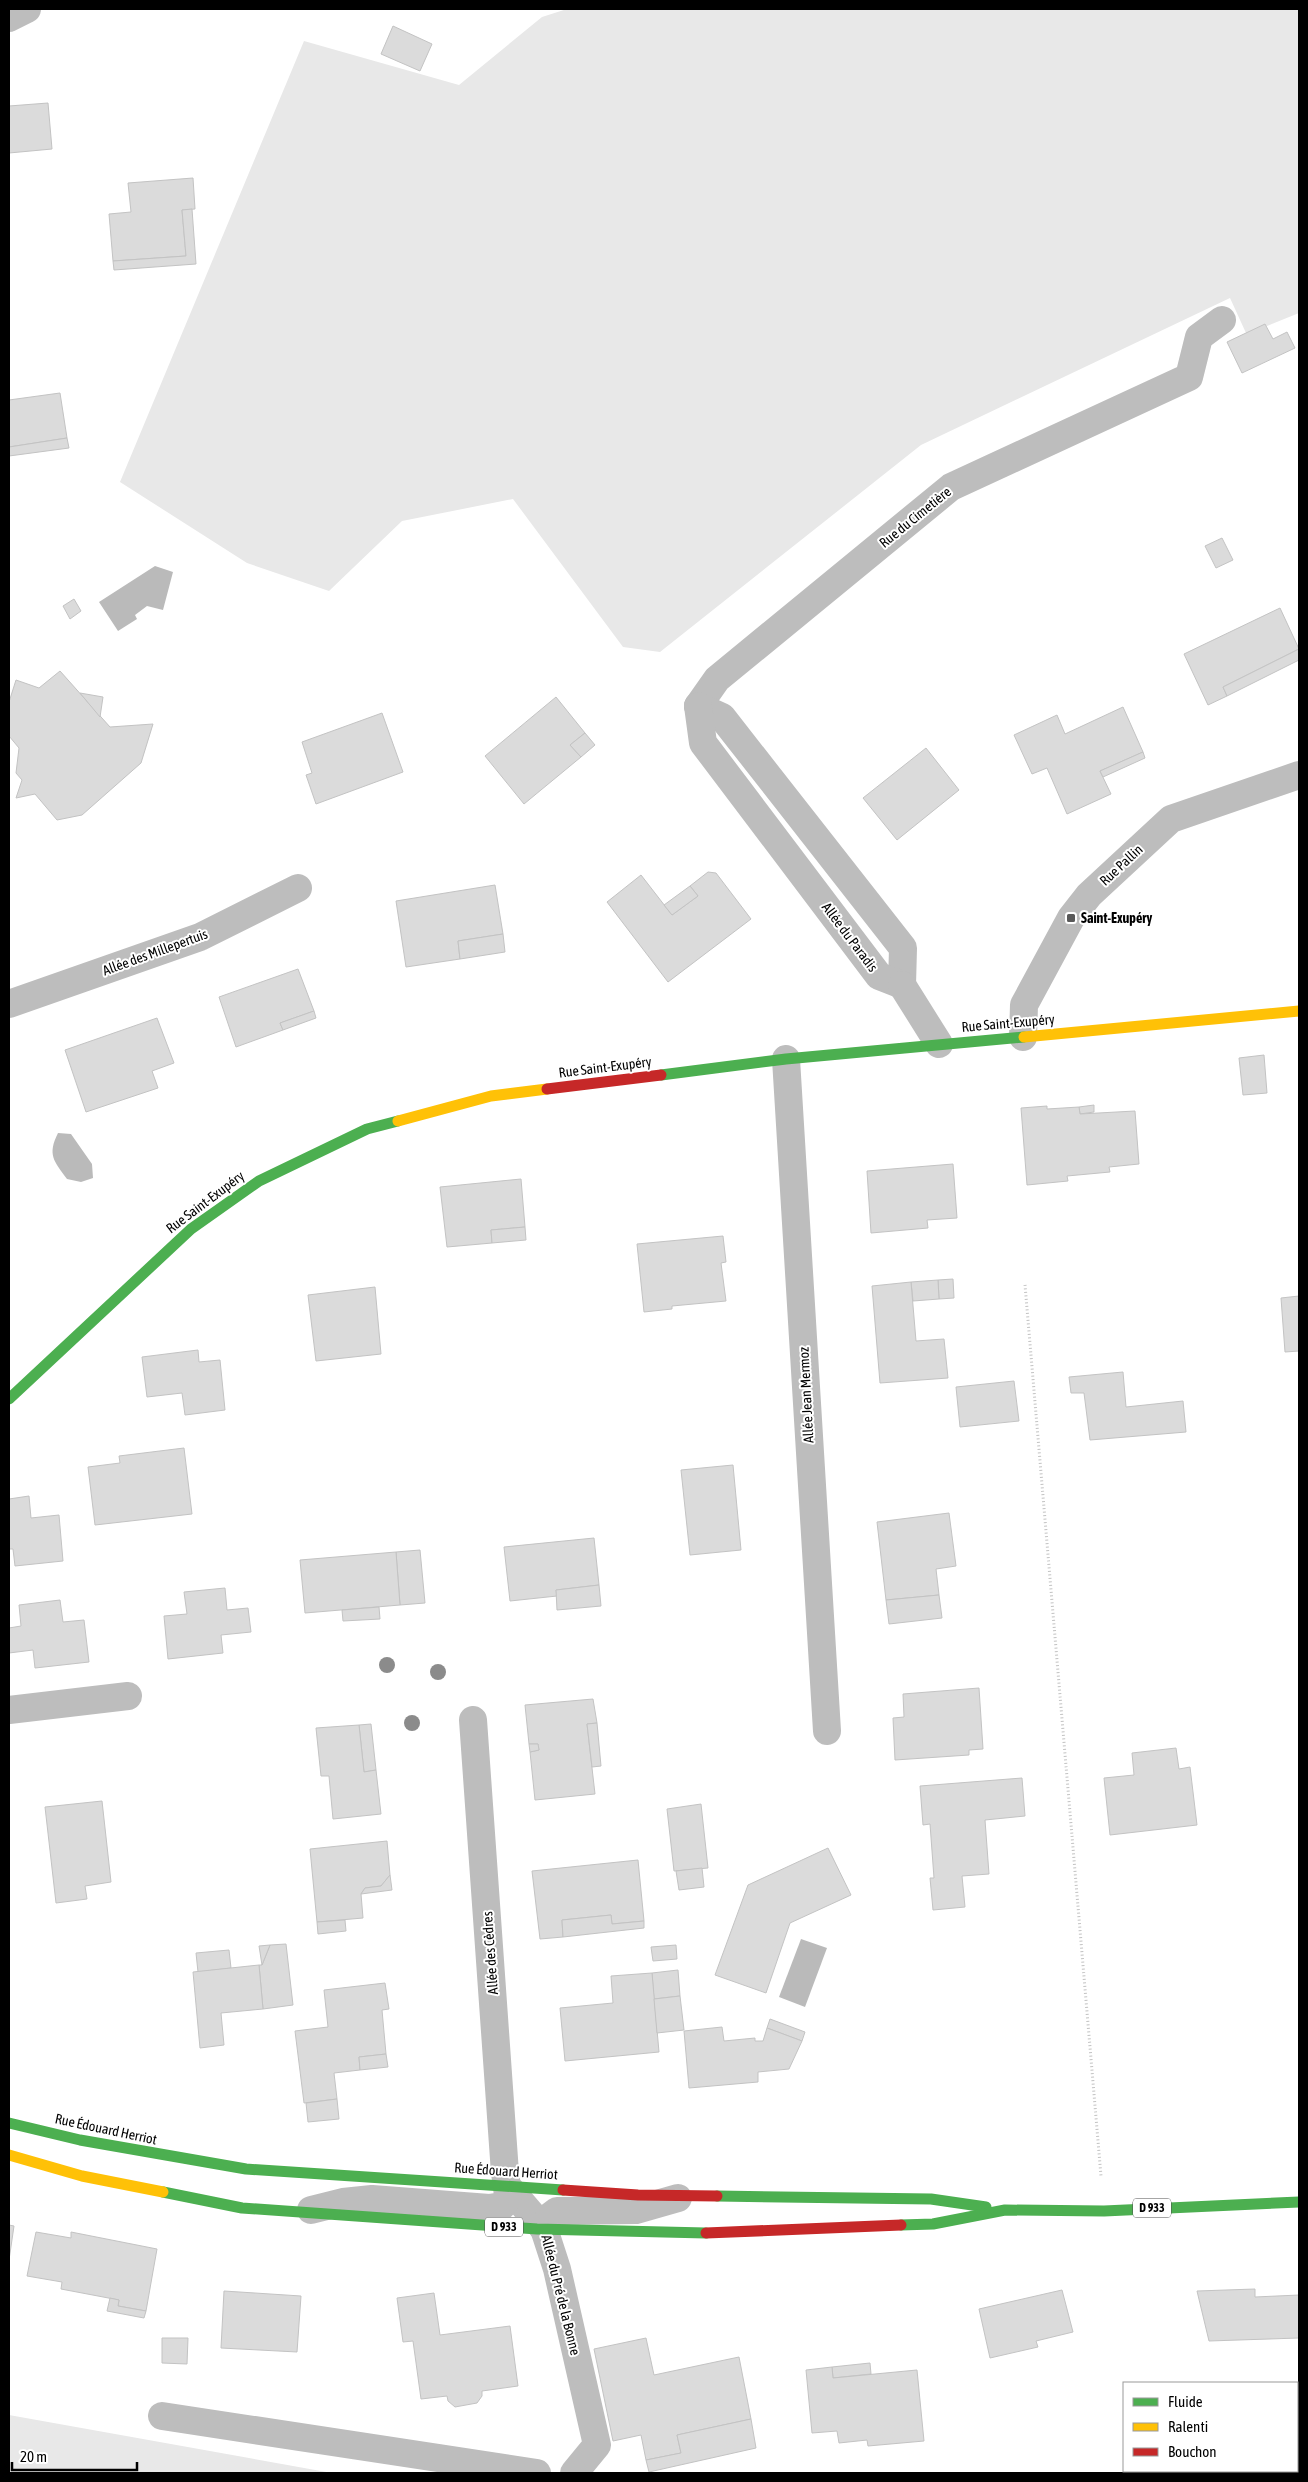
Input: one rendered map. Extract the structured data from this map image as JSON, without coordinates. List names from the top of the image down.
{
  "streets": {
    "main road": ["Rue Saint-Exupéry", "Rue Édouard Herriot", "D 933"],
    "street": [
      "Rue du Cimetière",
      "Rue Pallin",
      "Allée du Paradis",
      "Allée des Millepertuis",
      "Allée Jean Mermoz",
      "Allée des Cèdres",
      "Allée du Pré de la Bonne"
    ]
  },
  "crossings": [
    ["Rue du Cimetière", "Allée du Paradis"],
    ["Rue Pallin", "Rue Saint-Exupéry"],
    ["Rue Saint-Exupéry", "Allée Jean Mermoz"],
    ["Allée des Cèdres", "Rue Édouard Herriot"],
    ["Allée des Cèdres", "D 933"],
    ["Rue Édouard Herriot", "D 933"],
    ["Rue Édouard Herriot", "Allée du Pré de la Bonne"],
    ["D 933", "Allée du Pré de la Bonne"]
  ],
  "places": {
    "transit": ["Saint-Exupéry"]
  },
  "legend": ["Fluide", "Ralenti", "Bouchon"],
  "scale_bar": "20 m"
}
